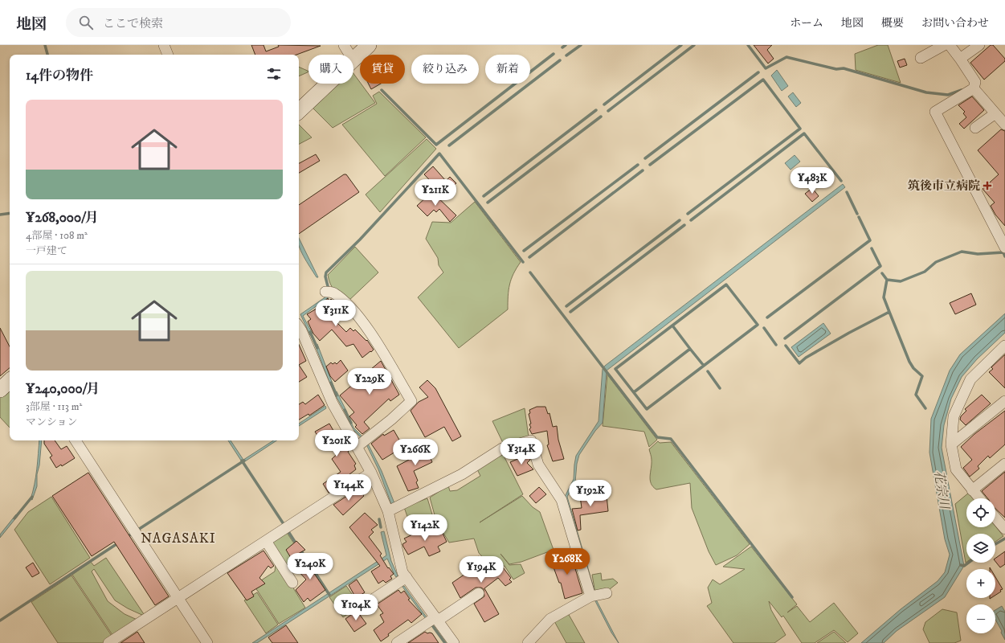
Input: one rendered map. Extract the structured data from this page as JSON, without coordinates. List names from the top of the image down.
{
  "districts": ["NAGASAKI"],
  "water": ["花宗川"],
  "places": {
    "health": ["筑後市立病院"]
  },
  "page": {
    "header": "地図",
    "search": "ここで検索",
    "nav": [
      "ホーム",
      "地図",
      "概要",
      "お問い合わせ"
    ],
    "chip": [
      "購入",
      "賃貸",
      "絞り込み",
      "新着"
    ],
    "heading": "14件の物件",
    "list": [
      {
        "name": "¥268,000/月",
        "note": "4部屋 · 108 m² · 一戸建て"
      },
      {
        "name": "¥240,000/月",
        "note": "3部屋 · 113 m² · マンション"
      }
    ],
    "price": [
      "¥483K",
      "¥211K",
      "¥311K",
      "¥229K",
      "¥201K",
      "¥314K",
      "¥266K",
      "¥144K",
      "¥192K",
      "¥142K",
      "¥268K",
      "¥240K",
      "¥194K",
      "¥104K"
    ],
    "map_buttons": ["+", "−"]
  }
}
